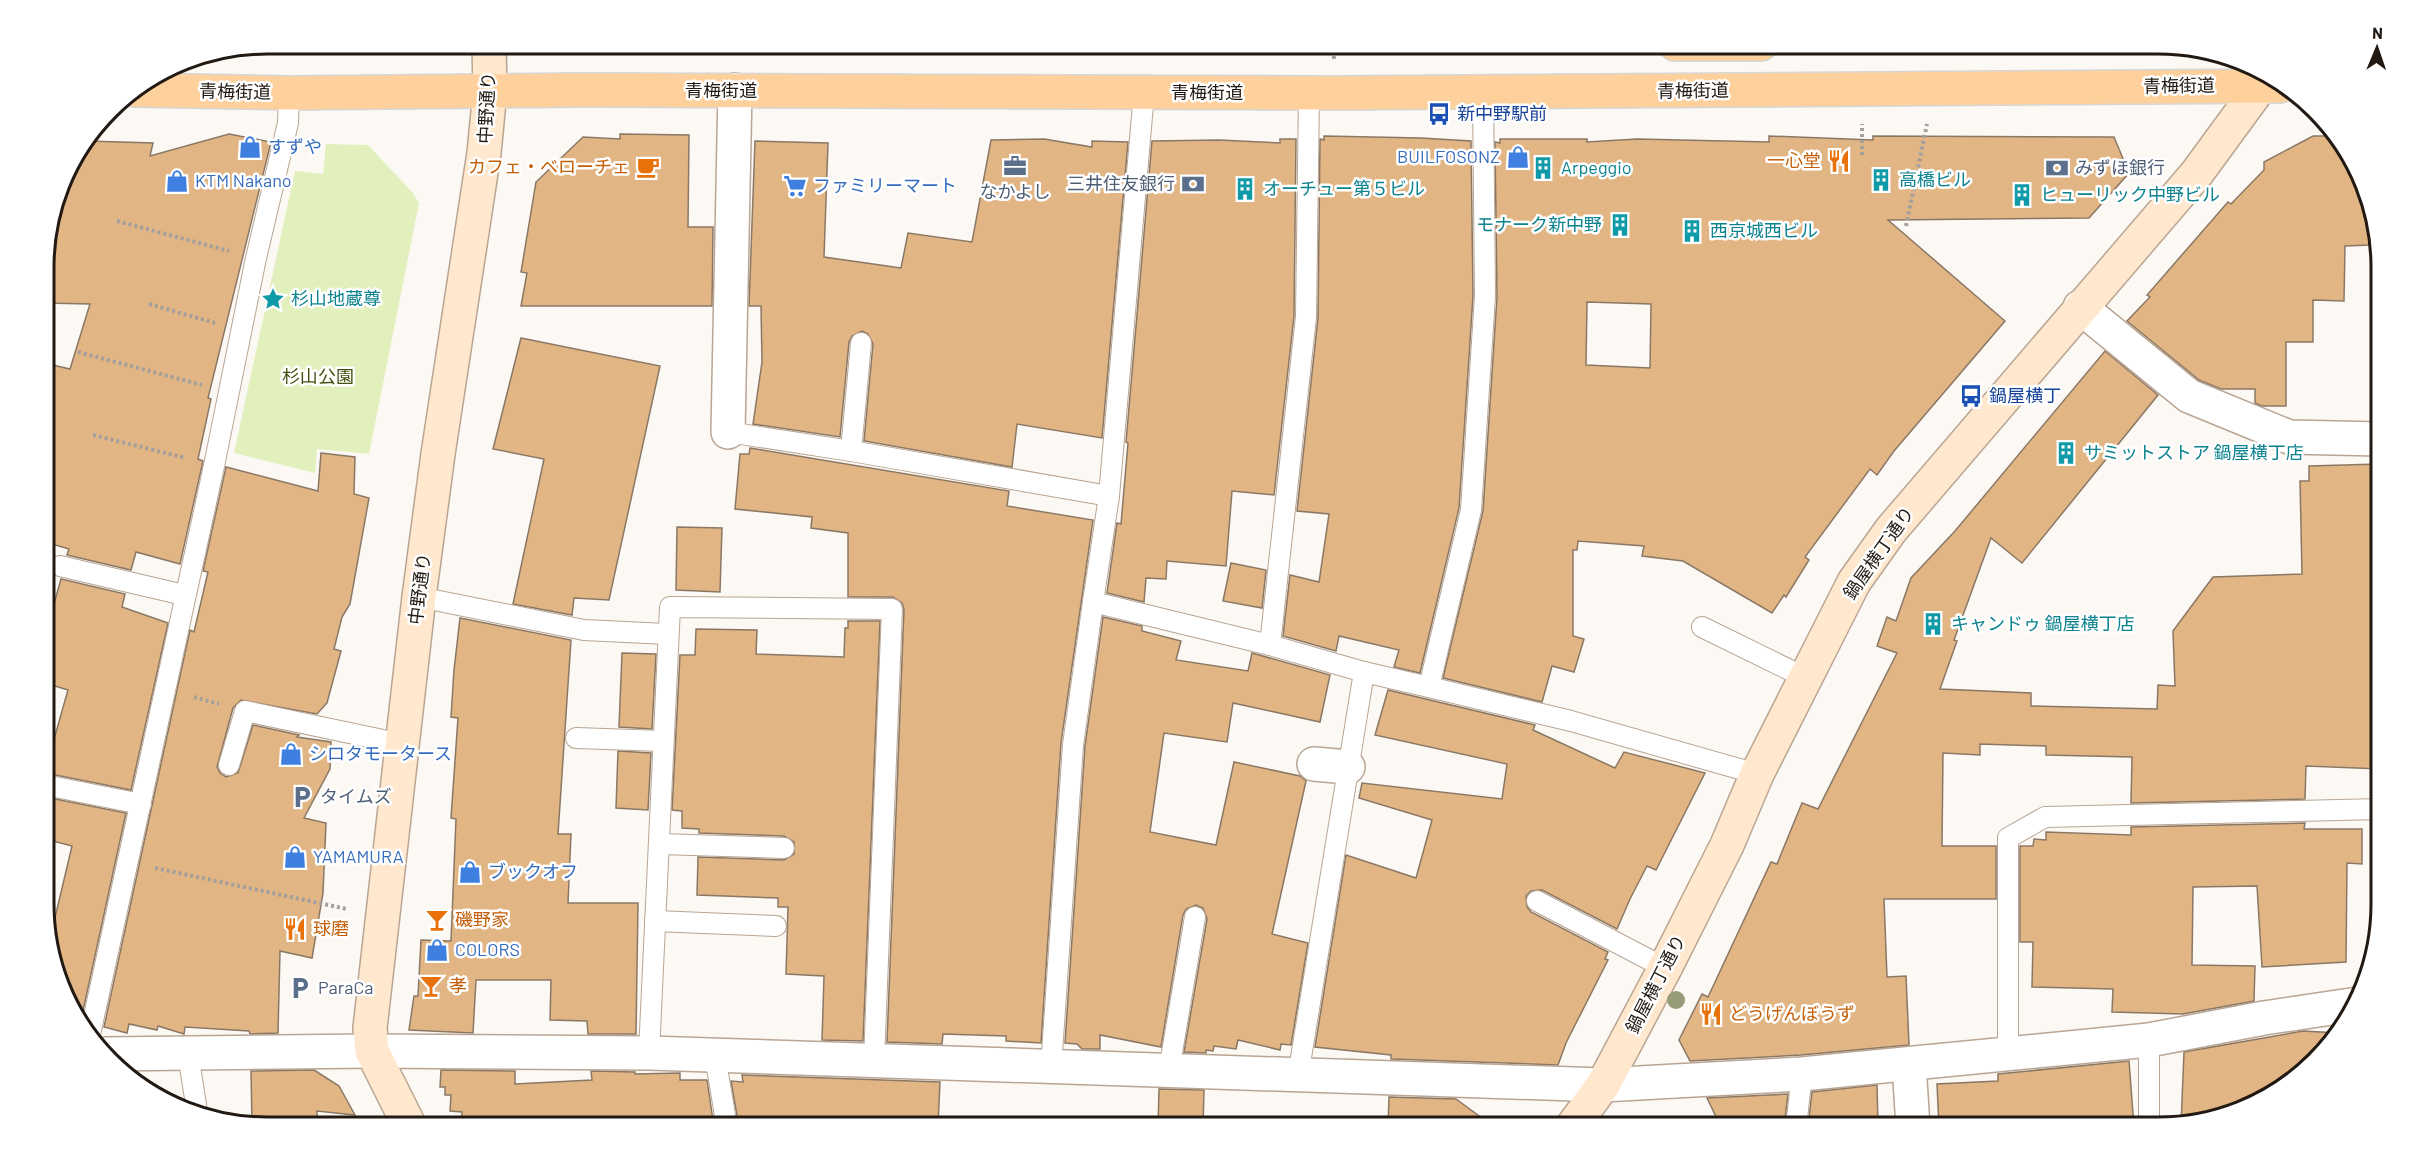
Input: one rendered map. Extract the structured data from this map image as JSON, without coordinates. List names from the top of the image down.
{
  "streets": {
    "main road": ["青梅街道"],
    "street": ["中野通り", "鍋屋横丁通り"]
  },
  "crossings": [
    ["青梅街道", "中野通り"]
  ],
  "parks": ["杉山公園"],
  "places": {
    "bus stop": ["新中野駅前", "鍋屋横丁"],
    "shop": [
      "すずや",
      "BUILFOSONZ",
      "KTM Nakano",
      "シロタモータース",
      "YAMAMURA",
      "ブックオフ",
      "COLORS"
    ],
    "restaurant": ["一心堂", "球磨", "どうげんぼうず"],
    "office": ["なかよし"],
    "cafe": ["カフェ・ベローチェ"],
    "building": [
      "Arpeggio",
      "高橋ビル",
      "オーチュー第５ビル",
      "ヒューリック中野ビル",
      "モナーク新中野",
      "西京城西ビル",
      "サミットストア 鍋屋横丁店",
      "キャンドゥ 鍋屋横丁店"
    ],
    "bank": ["みずほ銀行", "三井住友銀行"],
    "supermarket": ["ファミリーマート"],
    "place": ["杉山地蔵尊"],
    "parking": ["タイムズ", "ParaCa"],
    "bar": ["磯野家", "孝"]
  },
  "north": "top"
}
